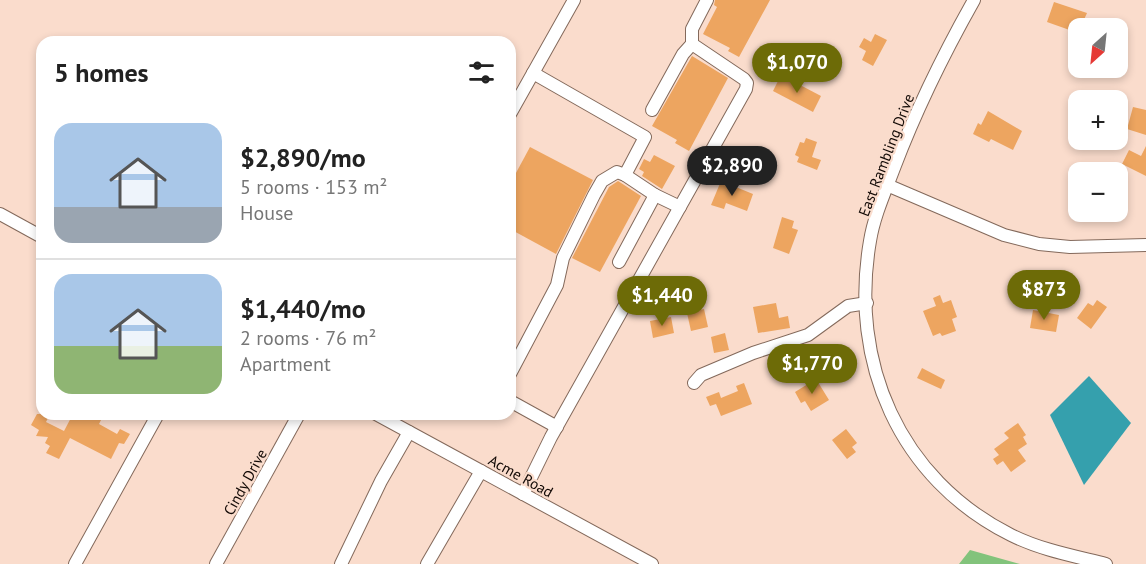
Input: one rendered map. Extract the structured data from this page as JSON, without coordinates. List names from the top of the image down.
{
  "streets": {
    "street": ["East Rambling Drive", "Acme Road", "Cindy Drive"]
  },
  "north": "bottom left",
  "page": {
    "map_buttons": ["+", "−"],
    "heading": "5 homes",
    "price": [
      "$1,070",
      "$2,890",
      "$873",
      "$1,440",
      "$1,770"
    ],
    "list": [
      {
        "name": "$2,890/mo",
        "note": "5 rooms · 153 m² · House"
      },
      {
        "name": "$1,440/mo",
        "note": "2 rooms · 76 m² · Apartment"
      }
    ]
  }
}
